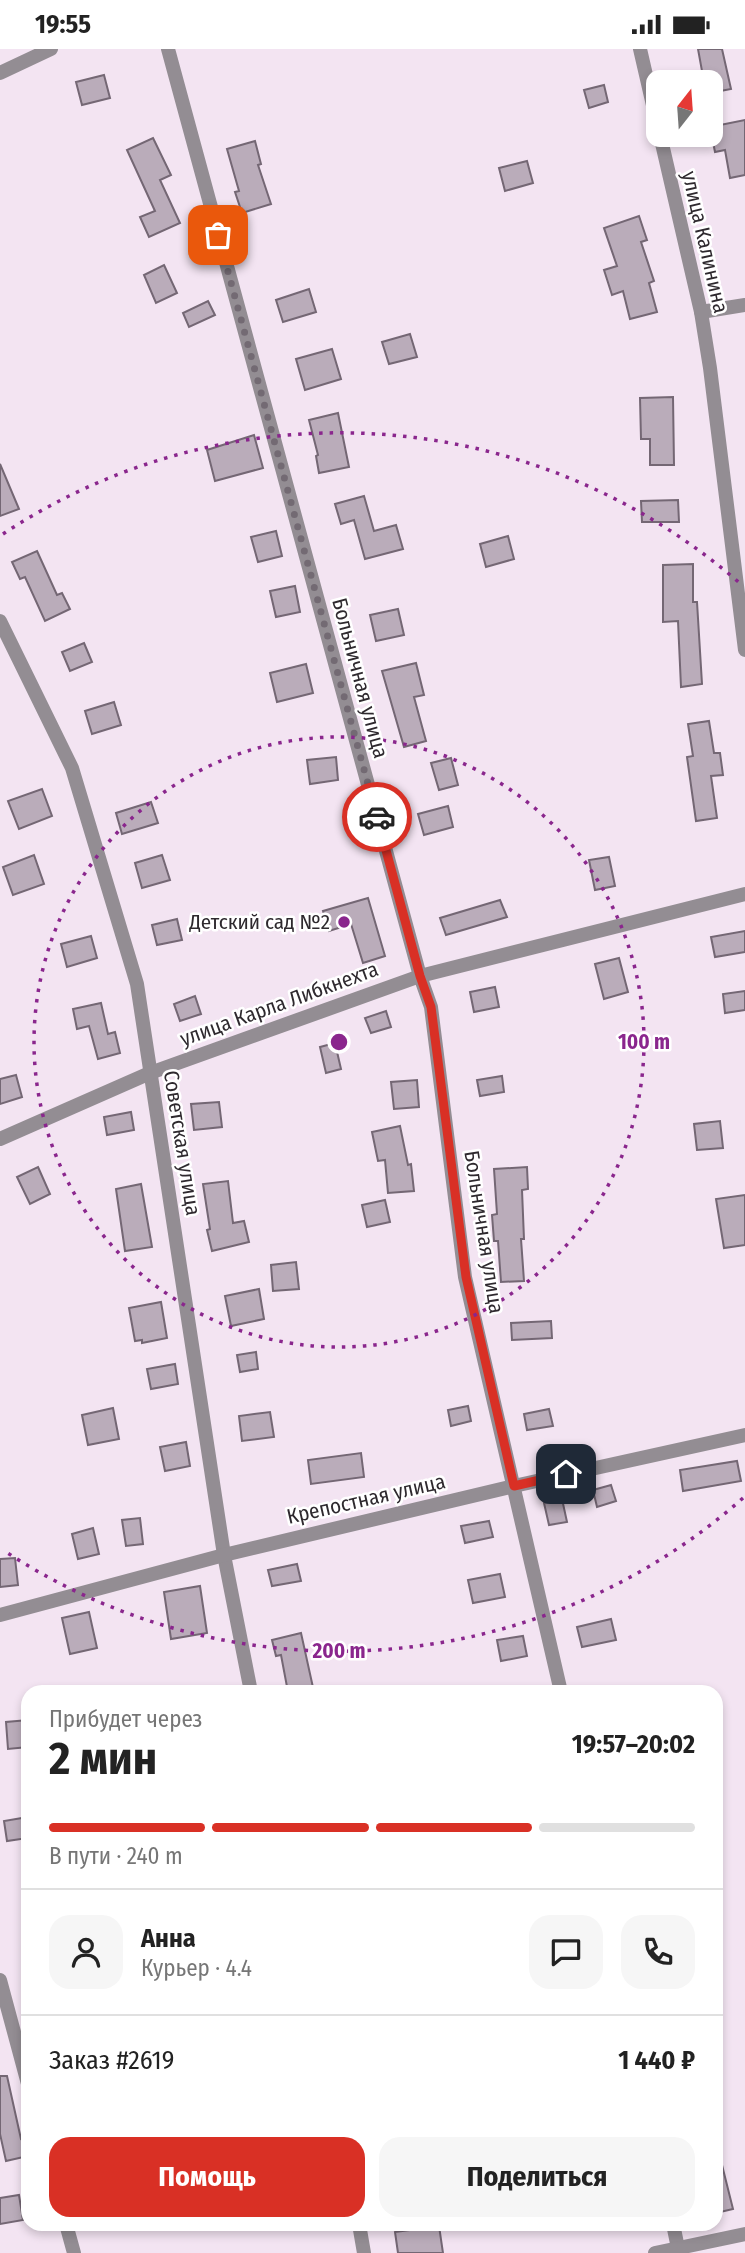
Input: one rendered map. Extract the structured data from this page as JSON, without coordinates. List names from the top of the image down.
{
  "streets": {
    "street": [
      "улица Калинина",
      "Больничная улица",
      "улица Карла Либкнехта",
      "Советская улица",
      "Крепостная улица"
    ]
  },
  "crossings": [
    ["Больничная улица", "улица Карла Либкнехта"],
    ["Больничная улица", "Крепостная улица"],
    ["улица Карла Либкнехта", "Советская улица"],
    ["Советская улица", "Крепостная улица"]
  ],
  "places": ["Детский сад №2"],
  "north": "top",
  "page": {
    "status": "19:55",
    "heading": ["2 мин", "Прибудет через", "19:57–20:02"],
    "panel": [
      "Анна",
      "Курьер · 4.4",
      "Заказ #2619",
      "1 440 ₽"
    ],
    "bar": "В пути · 240 m",
    "buttons": ["Помощь", "Поделиться"]
  },
  "rings": ["100 m", "200 m"]
}
